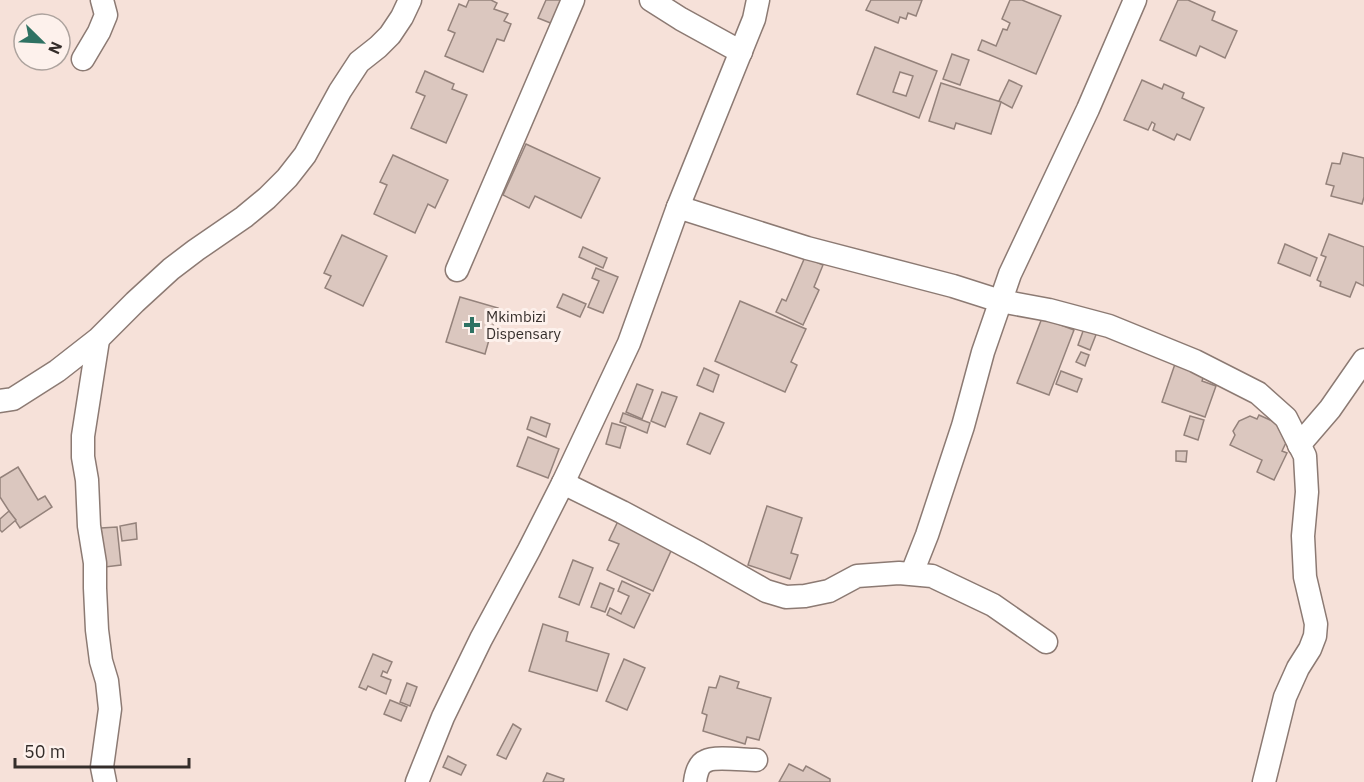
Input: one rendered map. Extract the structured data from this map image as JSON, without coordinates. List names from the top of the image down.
{
  "places": {
    "health": ["Mkimbizi Dispensary"]
  },
  "scale_bar": "50 m",
  "north": "bottom right"
}
